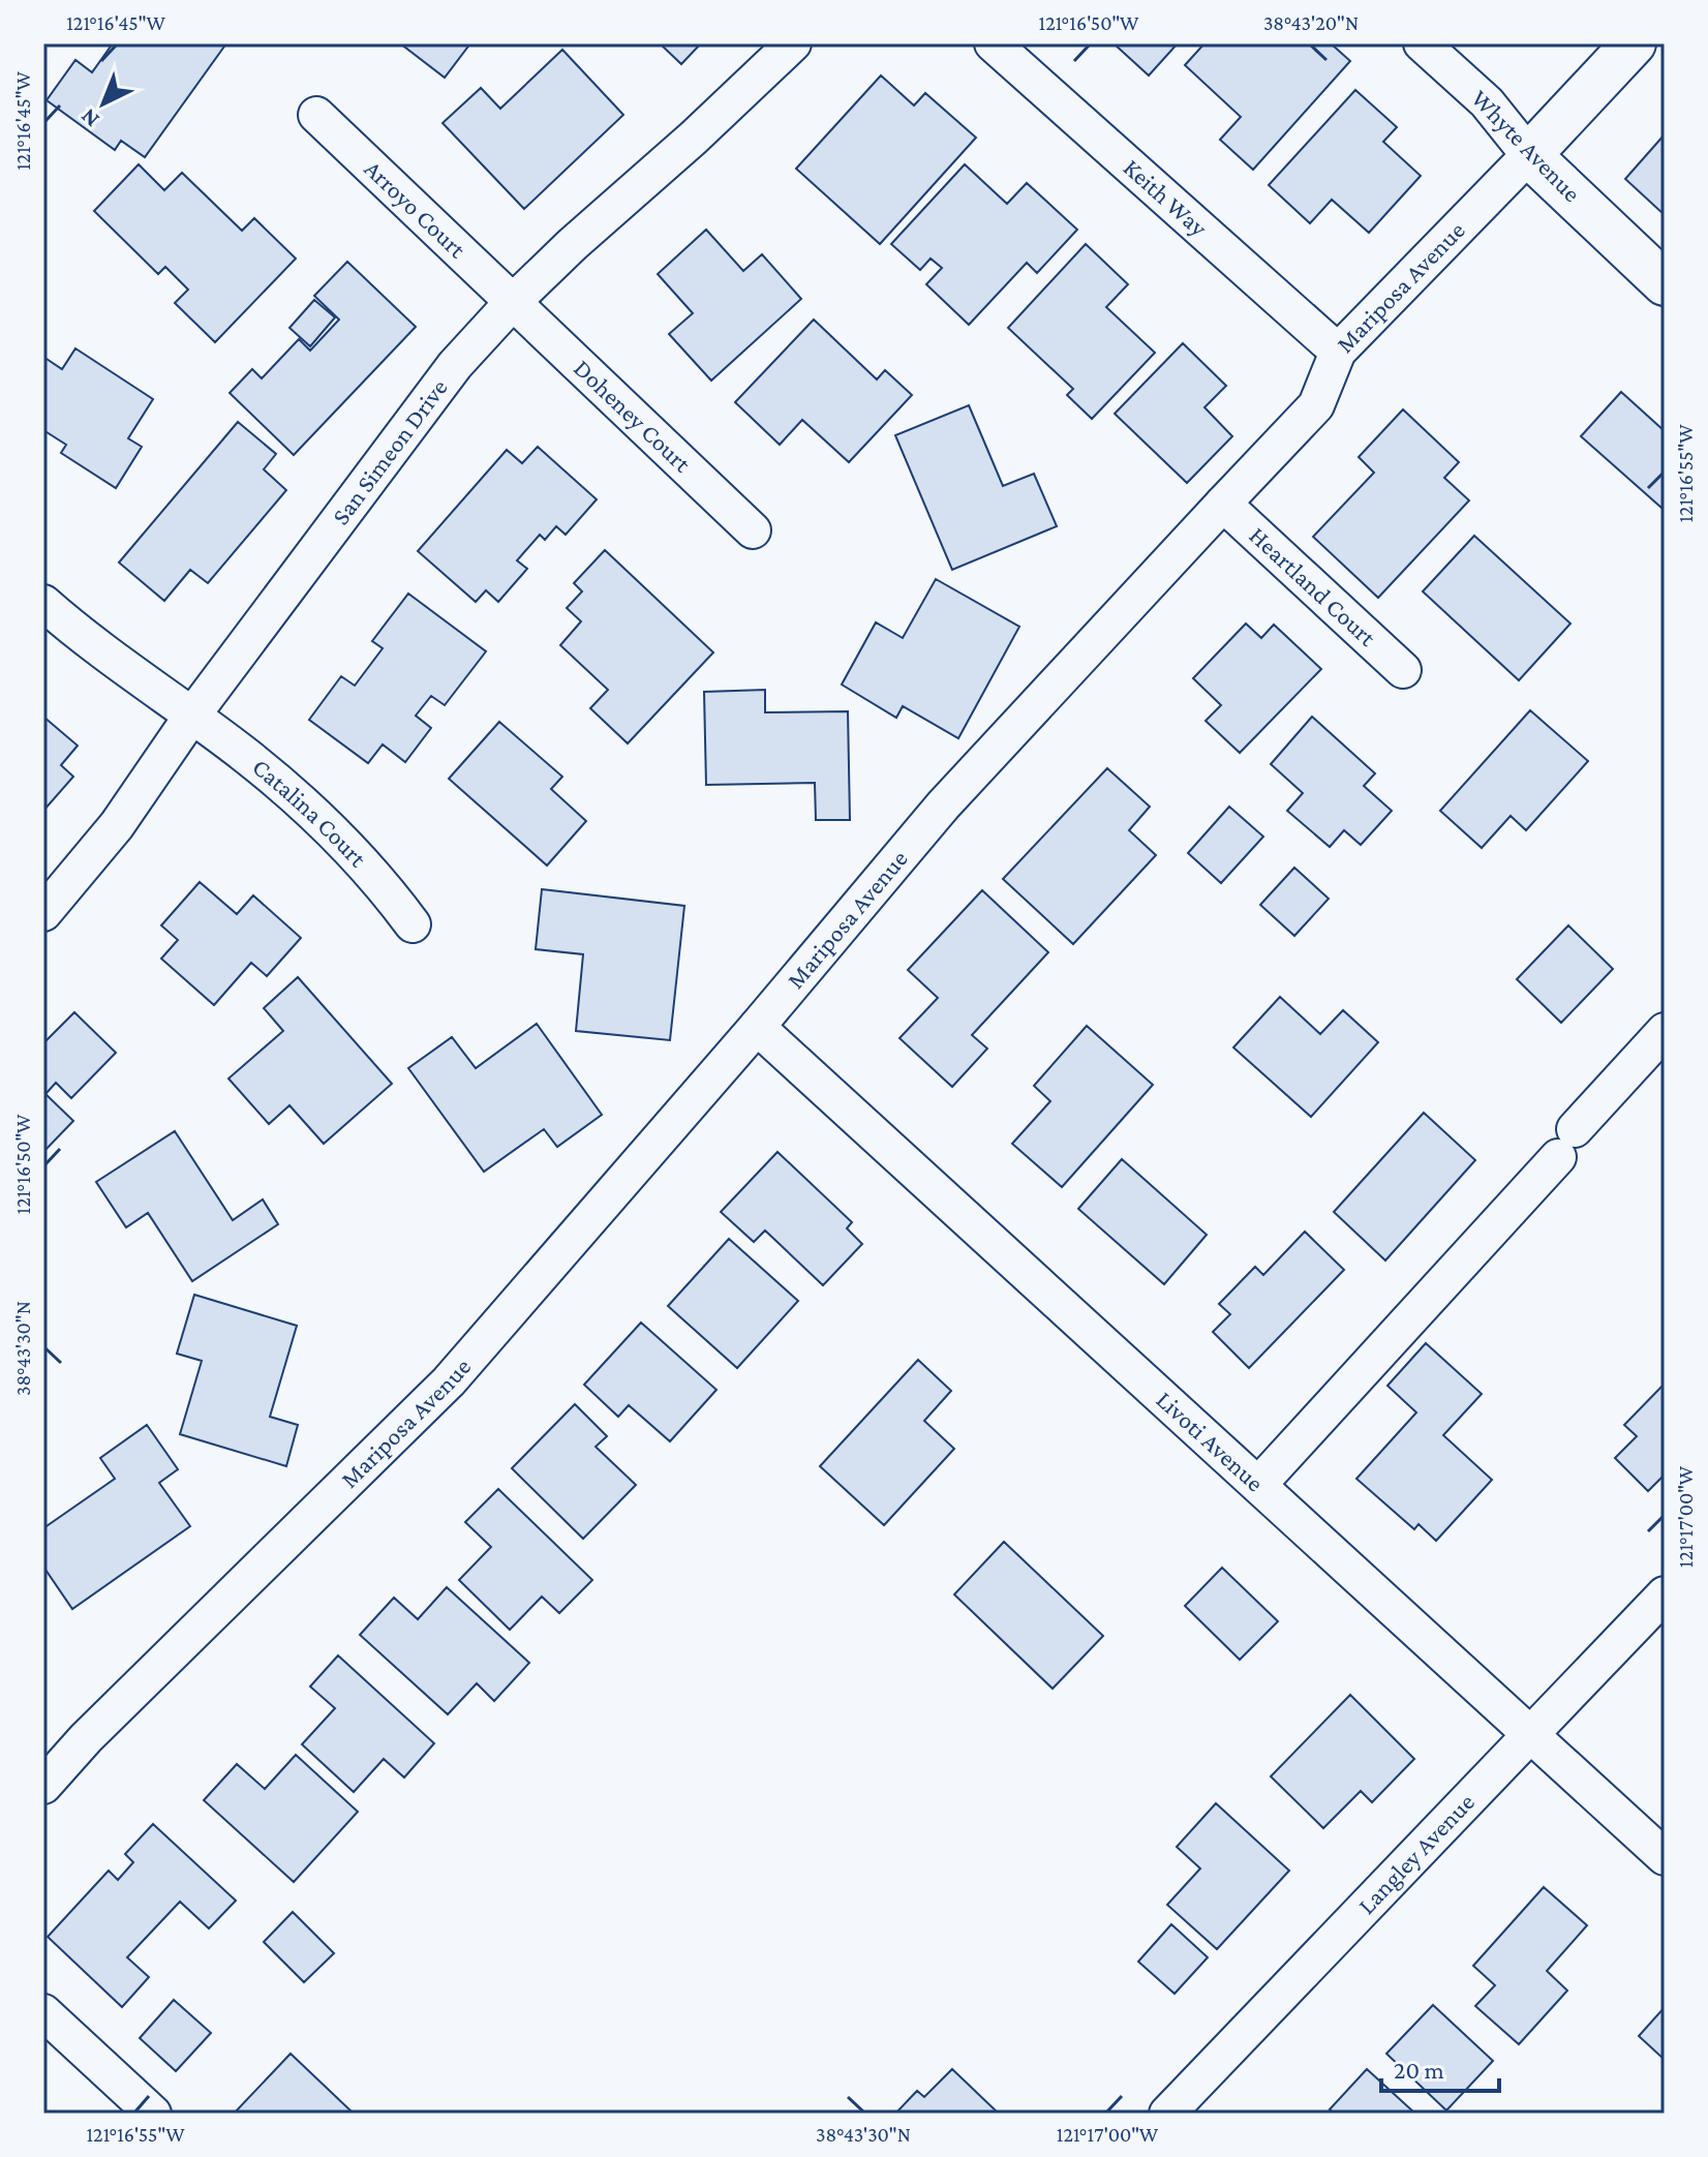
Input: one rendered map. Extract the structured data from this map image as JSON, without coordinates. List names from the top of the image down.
{
  "streets": {
    "street": [
      "Whyte Avenue",
      "Keith Way",
      "Arroyo Court",
      "Mariposa Avenue",
      "Doheney Court",
      "San Simeon Drive",
      "Heartland Court",
      "Catalina Court",
      "Livoti Avenue",
      "Langley Avenue"
    ]
  },
  "crossings": [
    ["Whyte Avenue", "Mariposa Avenue"],
    ["Keith Way", "Mariposa Avenue"],
    ["Arroyo Court", "Doheney Court"],
    ["Arroyo Court", "San Simeon Drive"],
    ["Mariposa Avenue", "Heartland Court"],
    ["Mariposa Avenue", "Livoti Avenue"],
    ["Doheney Court", "San Simeon Drive"],
    ["San Simeon Drive", "Catalina Court"],
    ["Livoti Avenue", "Langley Avenue"]
  ],
  "scale_bar": "20 m",
  "north": "bottom left",
  "coordinates": [
    "121°16'45\"W",
    "121°16'50\"W",
    "38°43'20\"N",
    "121°16'55\"W",
    "38°43'30\"N",
    "121°17'00\"W"
  ]
}
